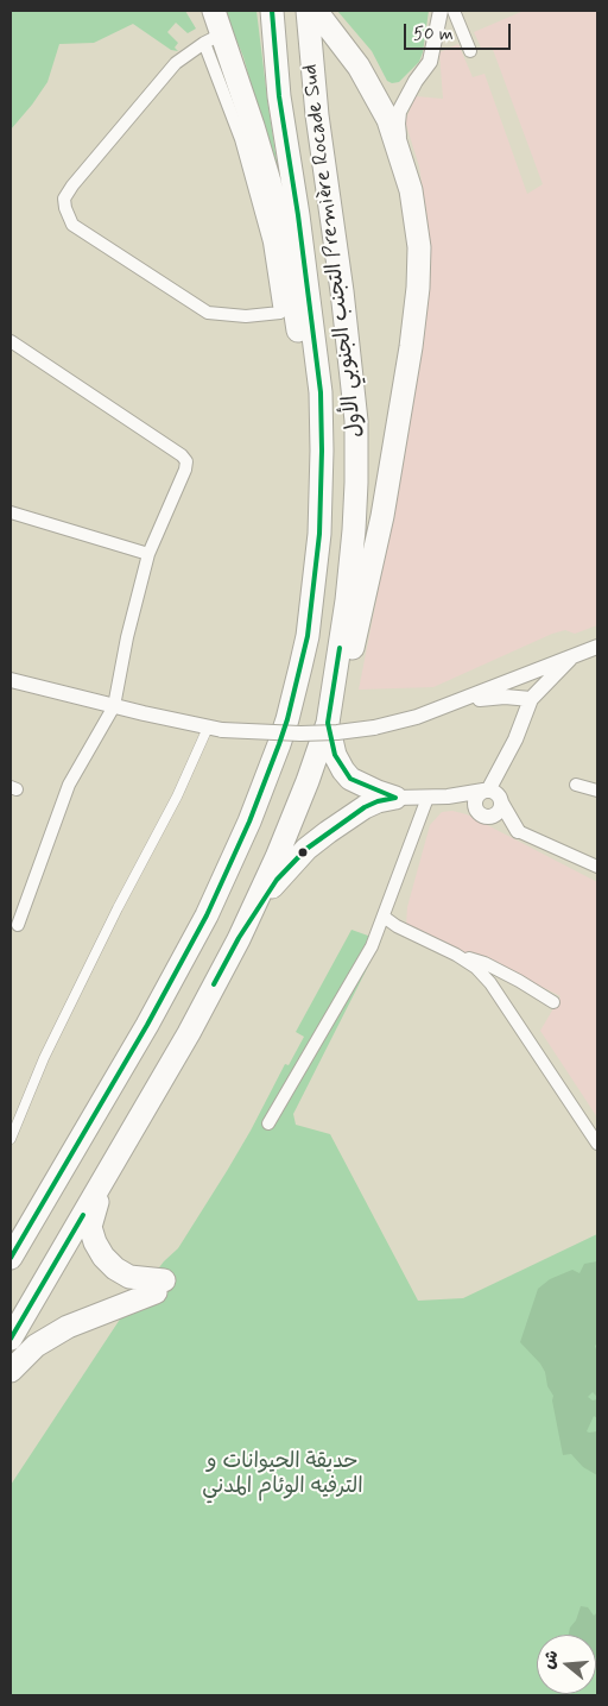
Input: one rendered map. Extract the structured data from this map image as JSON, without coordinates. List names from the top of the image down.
{
  "streets": {
    "highway": ["التجنب الجنوبي الأول Première Rocade Sud"]
  },
  "parks": ["حديقة الحيوانات و الترفيه الوئام المدني"],
  "scale_bar": "50 m",
  "north": "left"
}
